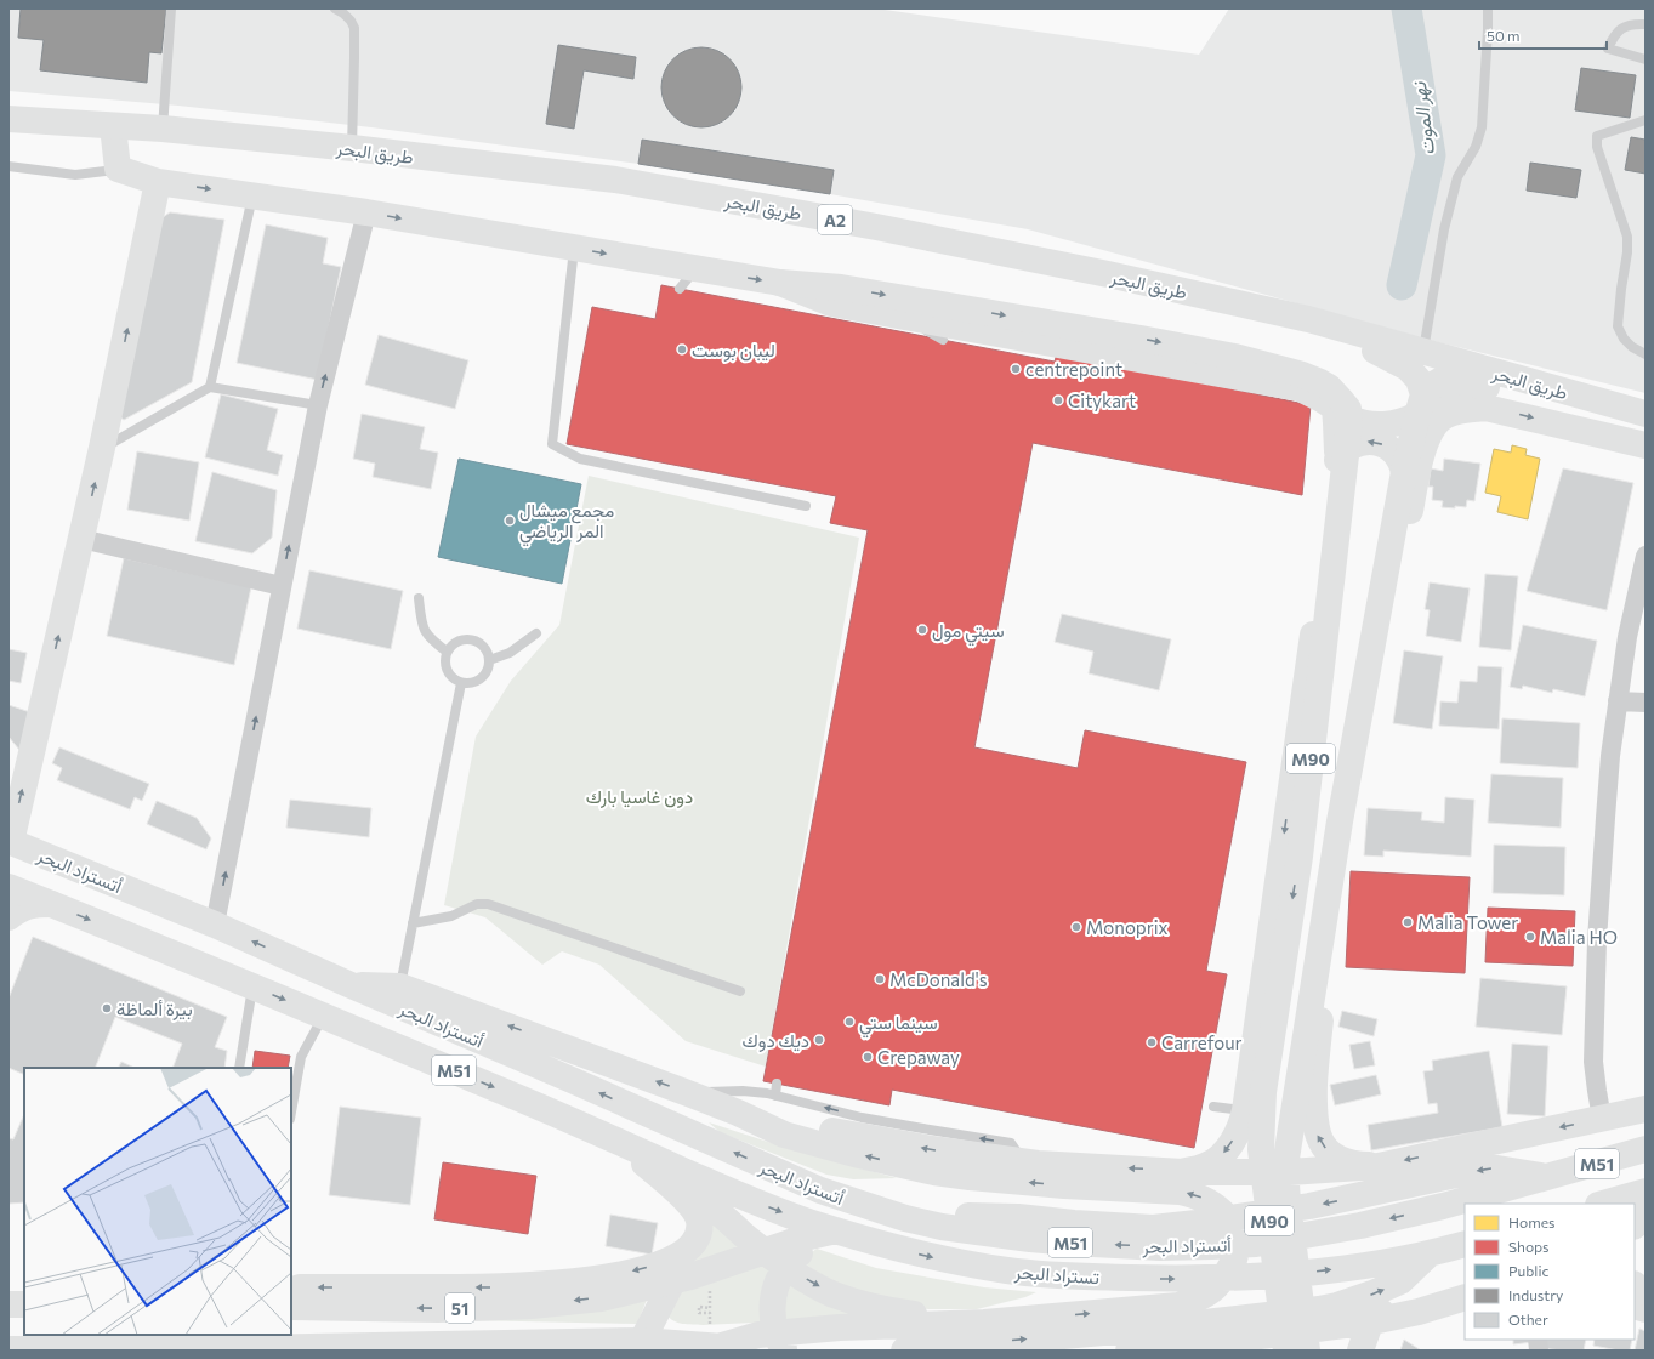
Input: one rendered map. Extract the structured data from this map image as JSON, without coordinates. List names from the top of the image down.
{
  "streets": {
    "main road": [
      "طريق البحر",
      "A2",
      "M90",
      "أتستراد البحر",
      "M51",
      "تستراد البحر",
      "51"
    ]
  },
  "crossings": [
    ["أتستراد البحر", "تستراد البحر"],
    ["M51", "تستراد البحر"]
  ],
  "water": ["نهر الموت"],
  "parks": ["دون غاسيا بارك"],
  "places": [
    "ليبان بوست",
    "centrepoint",
    "Citykart",
    "مجمع ميشال المر الرياضي",
    "سيتي مول",
    "Malia Tower",
    "Monoprix",
    "Malia HO",
    "McDonald's",
    "بيرة ألماظة",
    "سينما ستي",
    "ديك دوك",
    "Carrefour",
    "Crepaway"
  ],
  "legend": [
    "Homes",
    "Shops",
    "Public",
    "Industry",
    "Other"
  ],
  "scale_bar": "50 m"
}
